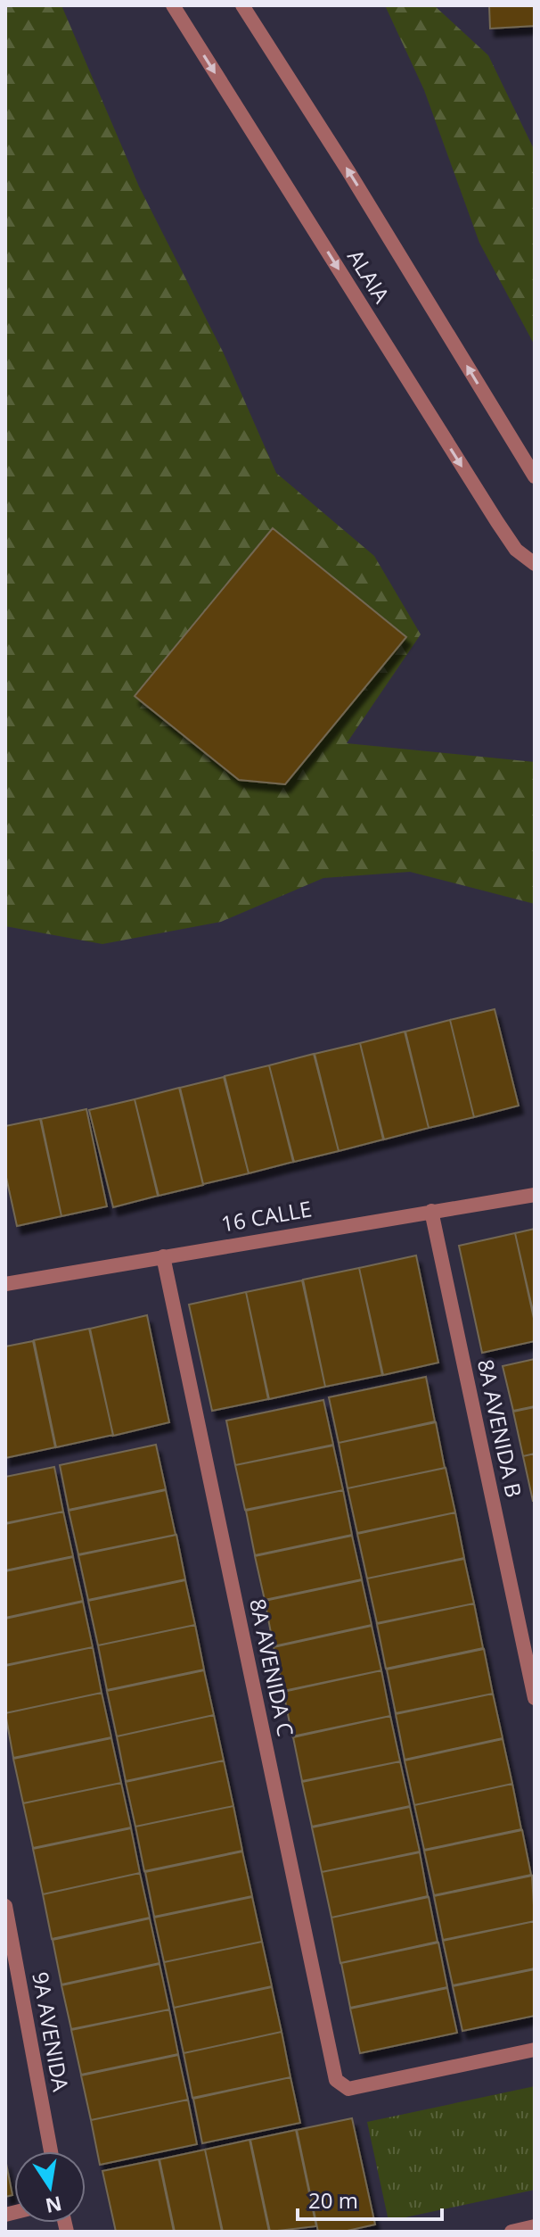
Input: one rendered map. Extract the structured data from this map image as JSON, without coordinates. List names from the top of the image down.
{
  "streets": {
    "street": [
      "ALAIA",
      "16 CALLE",
      "8A AVENIDA B",
      "8A AVENIDA C",
      "9A AVENIDA"
    ]
  },
  "crossings": [
    ["16 CALLE", "8A AVENIDA B"],
    ["16 CALLE", "8A AVENIDA C"]
  ],
  "scale_bar": "20 m",
  "north": "bottom"
}
